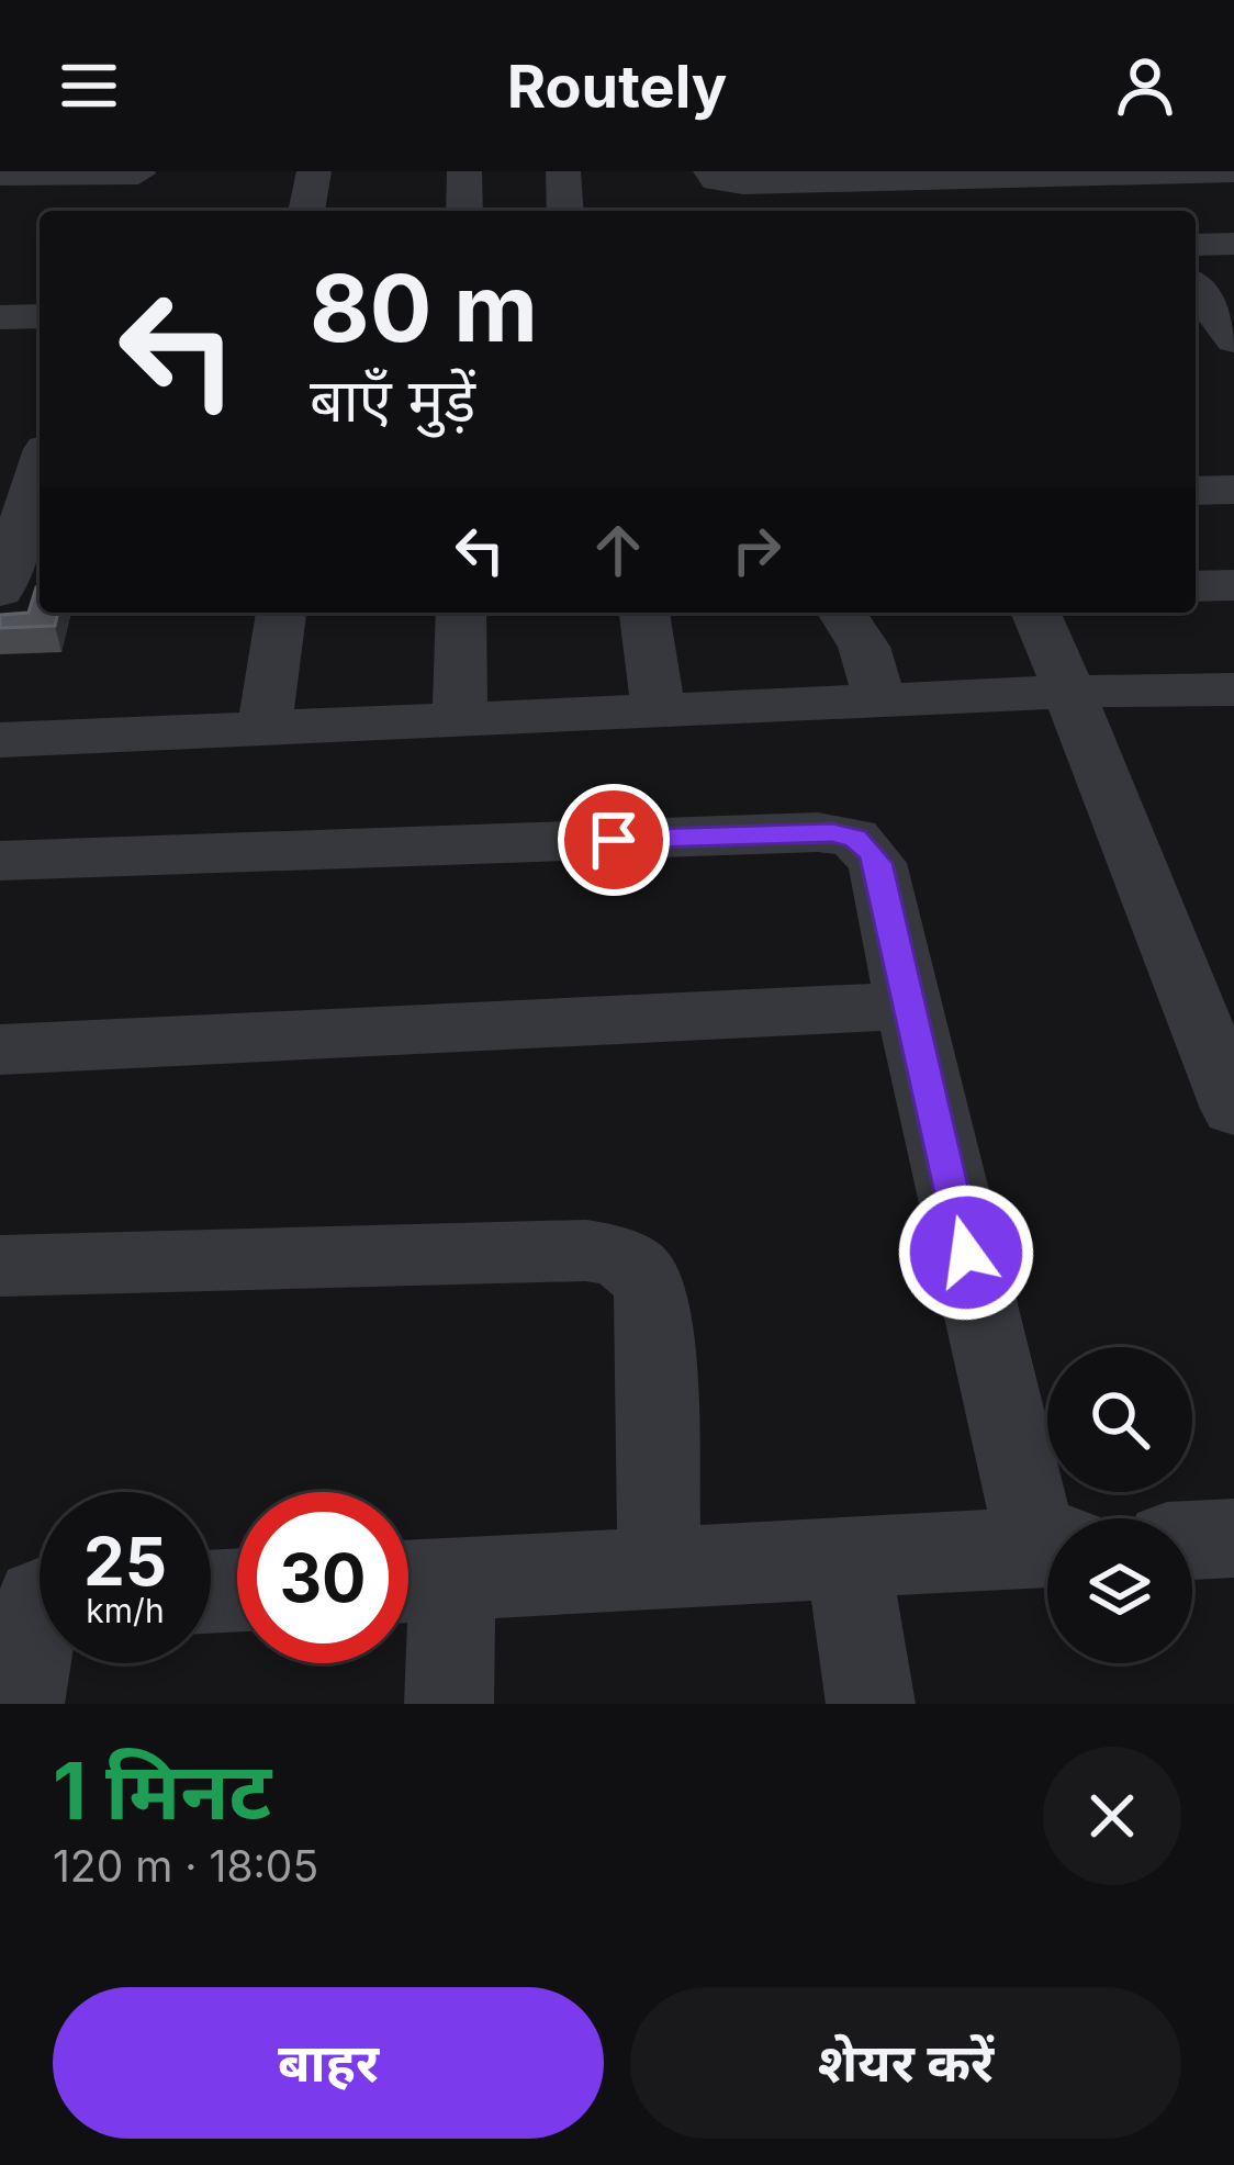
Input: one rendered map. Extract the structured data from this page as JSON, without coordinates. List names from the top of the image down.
{
  "page": {
    "header": "Routely",
    "turn": ["80 m", "बाएँ मुड़ें"],
    "speed": "25 km/h",
    "limit": "30",
    "heading": ["1 मिनट", "120 m · 18:05"],
    "buttons": ["बाहर", "शेयर करें"]
  }
}
